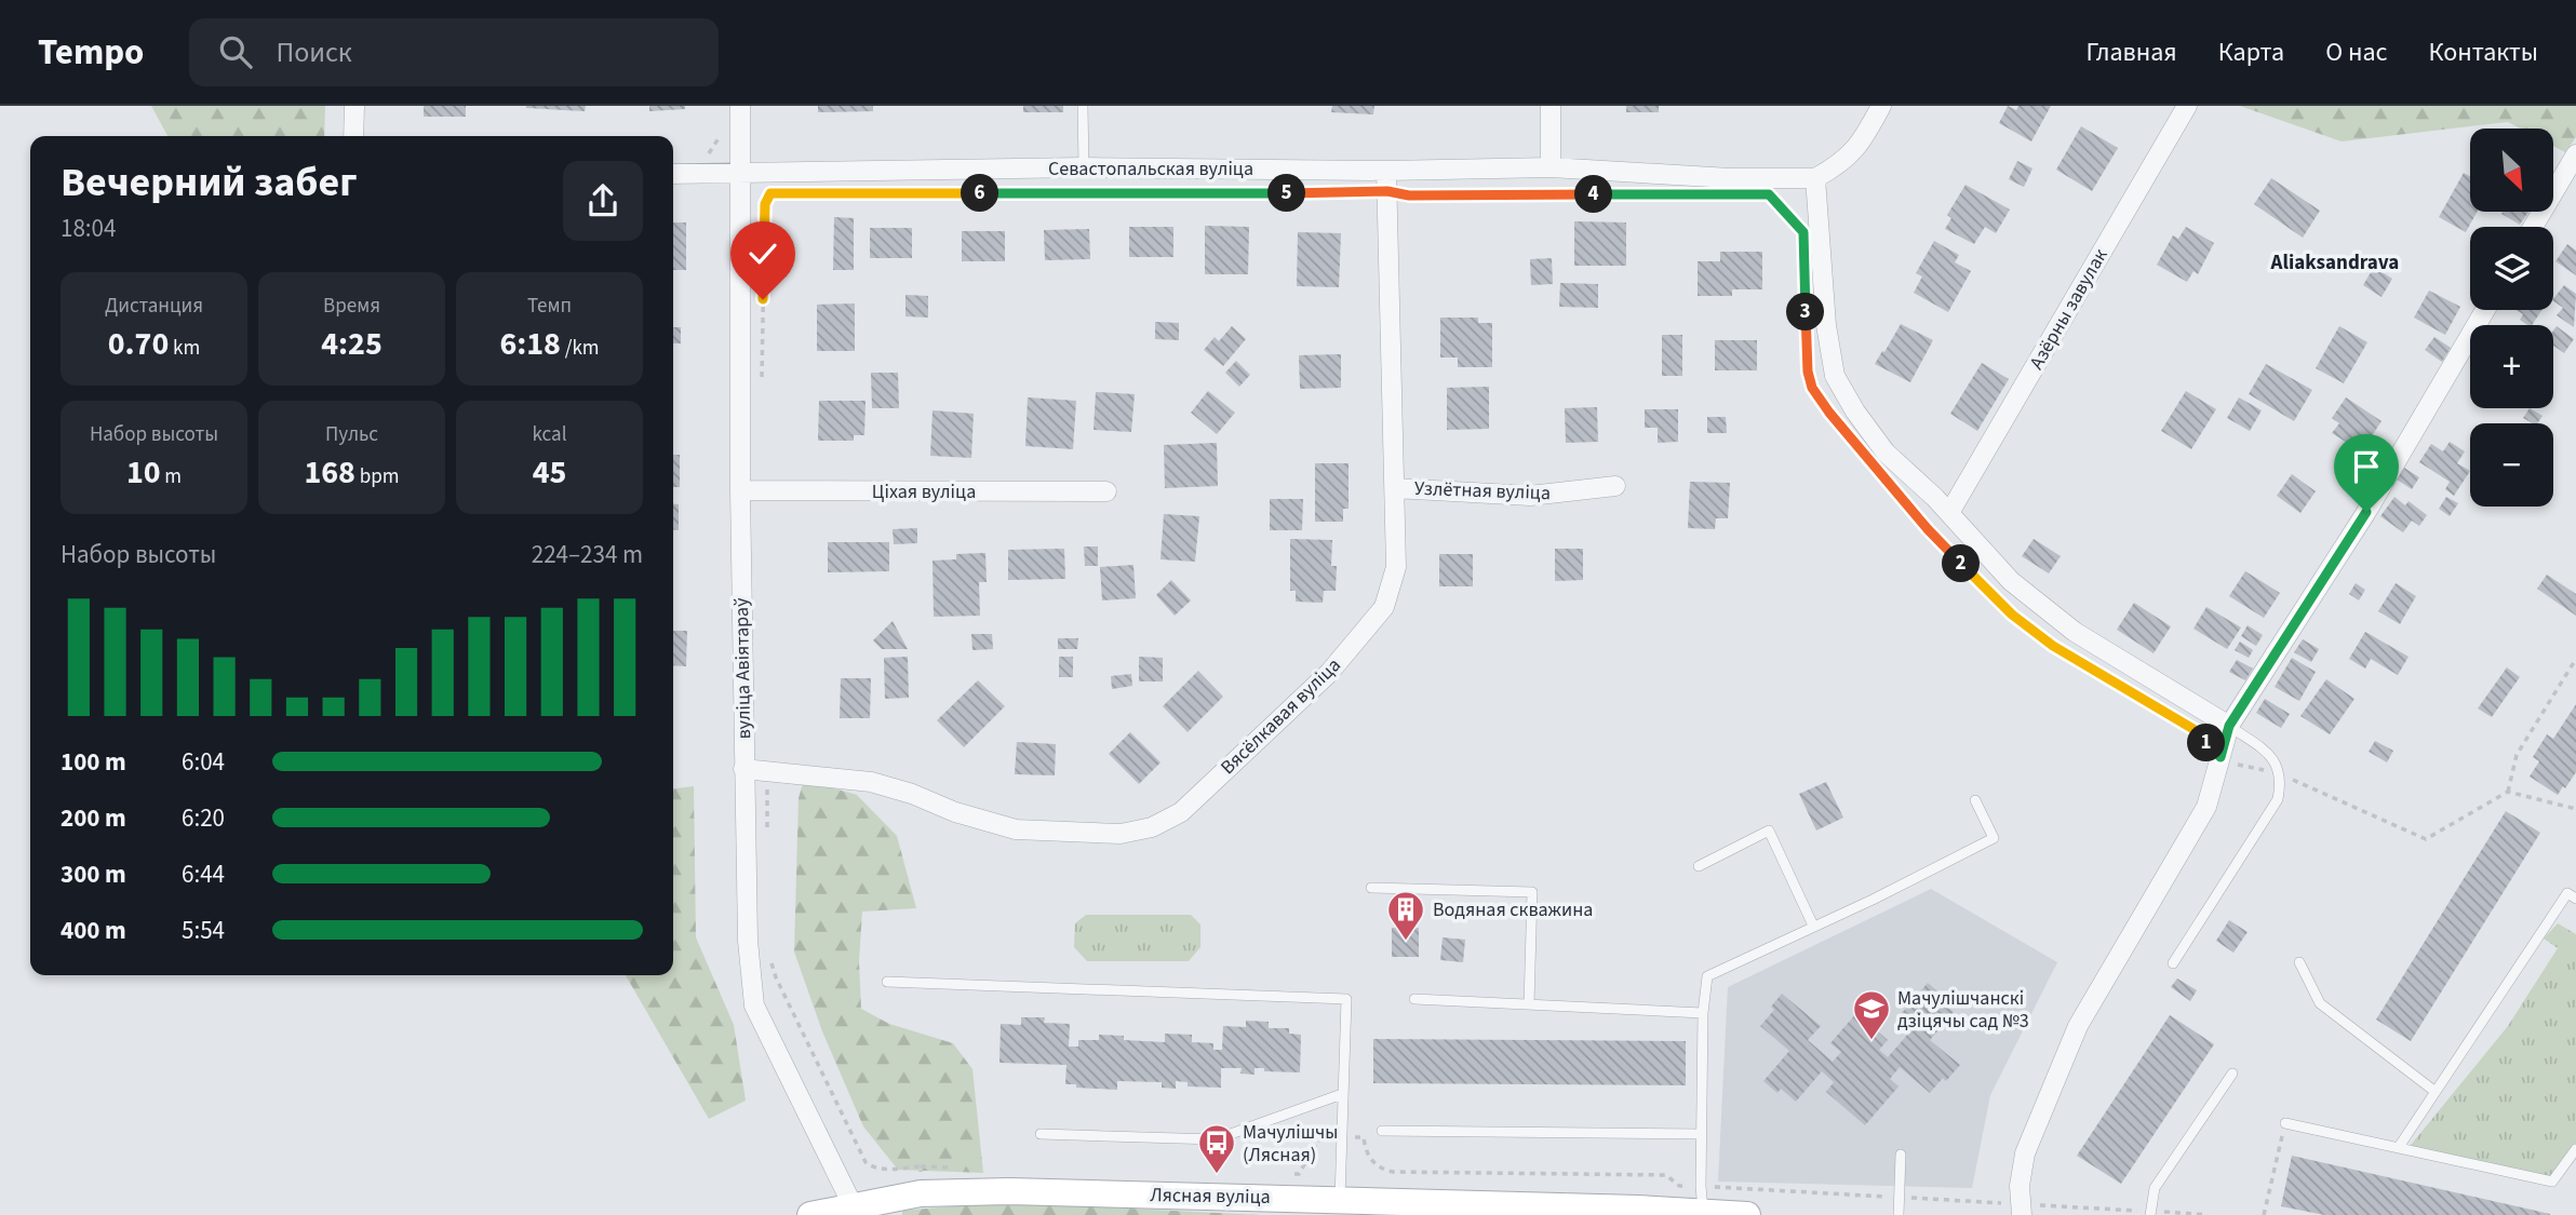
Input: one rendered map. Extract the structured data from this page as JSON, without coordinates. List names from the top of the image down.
{
  "streets": {
    "main road": ["Лясная вуліца"],
    "street": [
      "Севастопальская вуліца",
      "Азёрны завулак",
      "Узлётная вуліца",
      "Ціхая вуліца",
      "вуліца Авіятараў",
      "Вясёлкавая вуліца"
    ]
  },
  "crossings": [
    ["Севастопальская вуліца", "вуліца Авіятараў"],
    ["Севастопальская вуліца", "Вясёлкавая вуліца"],
    ["Узлётная вуліца", "Вясёлкавая вуліца"],
    ["Ціхая вуліца", "вуліца Авіятараў"],
    ["вуліца Авіятараў", "Вясёлкавая вуліца"],
    ["вуліца Авіятараў", "Лясная вуліца"]
  ],
  "districts": ["Aliaksandrava"],
  "places": {
    "building": ["Водяная скважина"],
    "school or university": ["Мачулішчанскі дзіцячы сад №3"],
    "bus stop": ["Мачулішчы (Лясная)"]
  },
  "north": "bottom right",
  "page": {
    "header": "Tempo",
    "search": "Поиск",
    "nav": [
      "Главная",
      "Карта",
      "О нас",
      "Контакты"
    ],
    "map_buttons": ["+", "−"],
    "heading": ["Вечерний забег", "18:04"],
    "pins": [
      "5",
      "6",
      "4",
      "3",
      "2",
      "1"
    ],
    "stats": [
      ["Дистанция", "0.70 km"],
      ["Время", "4:25"],
      ["Темп", "6:18 /km"],
      ["Набор высоты", "10 m"],
      ["Пульс", "168 bpm"],
      ["kcal", "45"]
    ],
    "chart": ["Набор высоты", "224–234 m"],
    "list": [
      {
        "name": "100 m",
        "note": "6:04"
      },
      {
        "name": "200 m",
        "note": "6:20"
      },
      {
        "name": "300 m",
        "note": "6:44"
      },
      {
        "name": "400 m",
        "note": "5:54"
      }
    ]
  }
}
